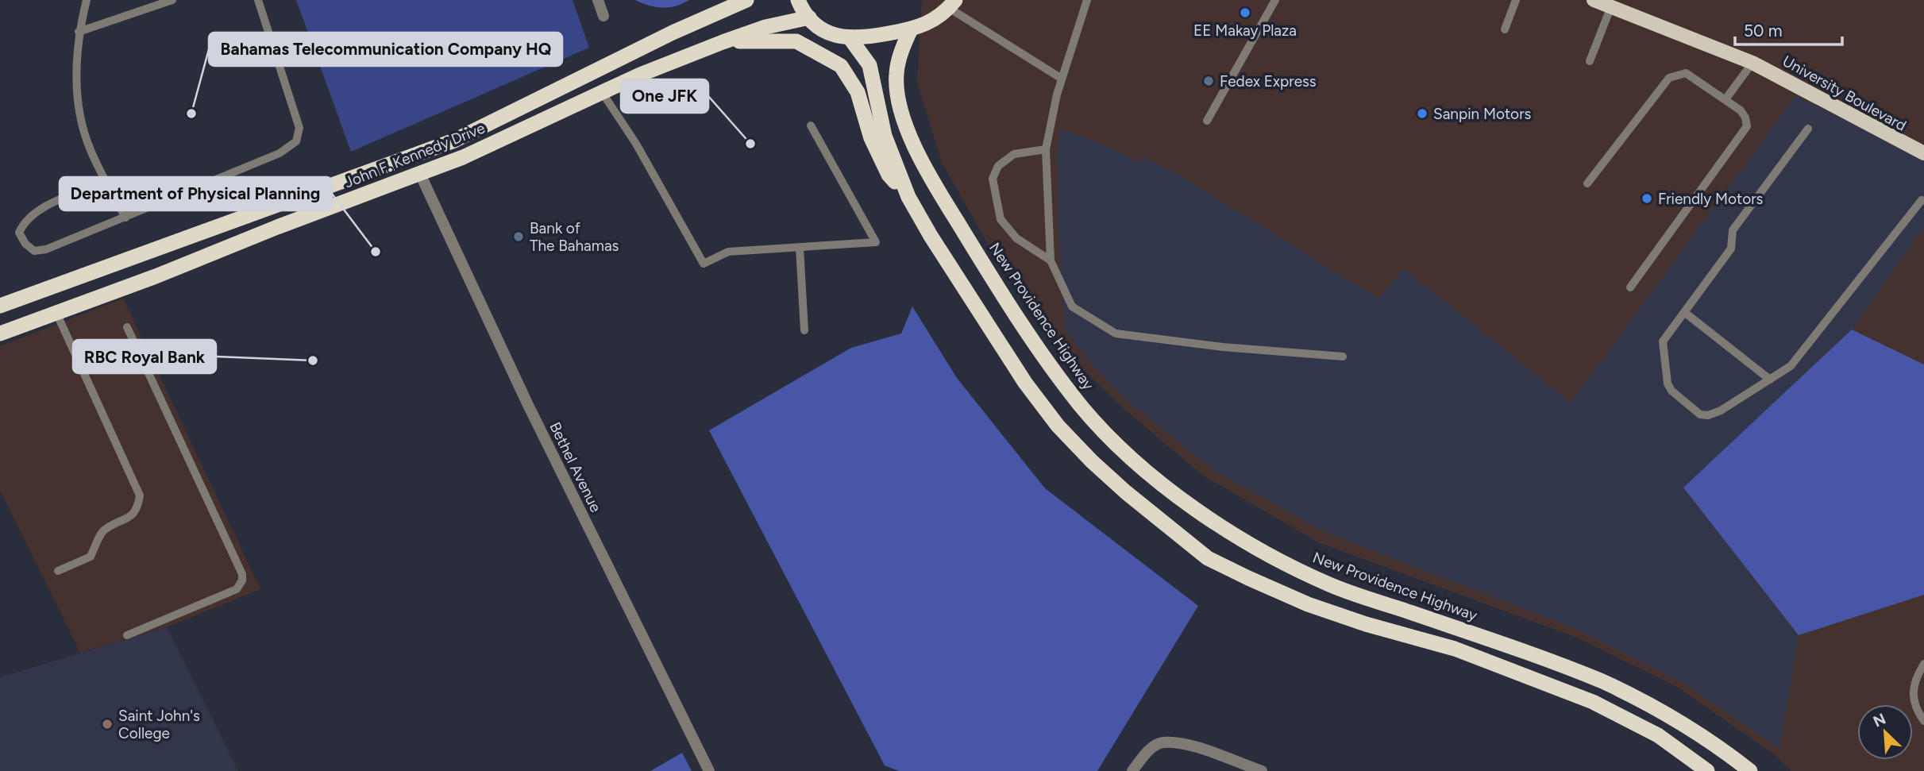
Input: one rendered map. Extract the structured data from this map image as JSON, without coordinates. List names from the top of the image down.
{
  "streets": {
    "highway": ["John F. Kennedy Drive", "New Providence Highway"],
    "main road": ["University Boulevard"],
    "street": ["Bethel Avenue"]
  },
  "crossings": [
    ["John F. Kennedy Drive", "Bethel Avenue"]
  ],
  "places": [
    "EE Makay Plaza",
    "Fedex Express",
    "Bahamas Telecommunication Company HQ",
    "Sanpin Motors",
    "One JFK",
    "Friendly Motors",
    "Bank of The Bahamas",
    "Department of Physical Planning",
    "RBC Royal Bank",
    "Saint John's College"
  ],
  "scale_bar": "50 m",
  "north": "top left"
}
